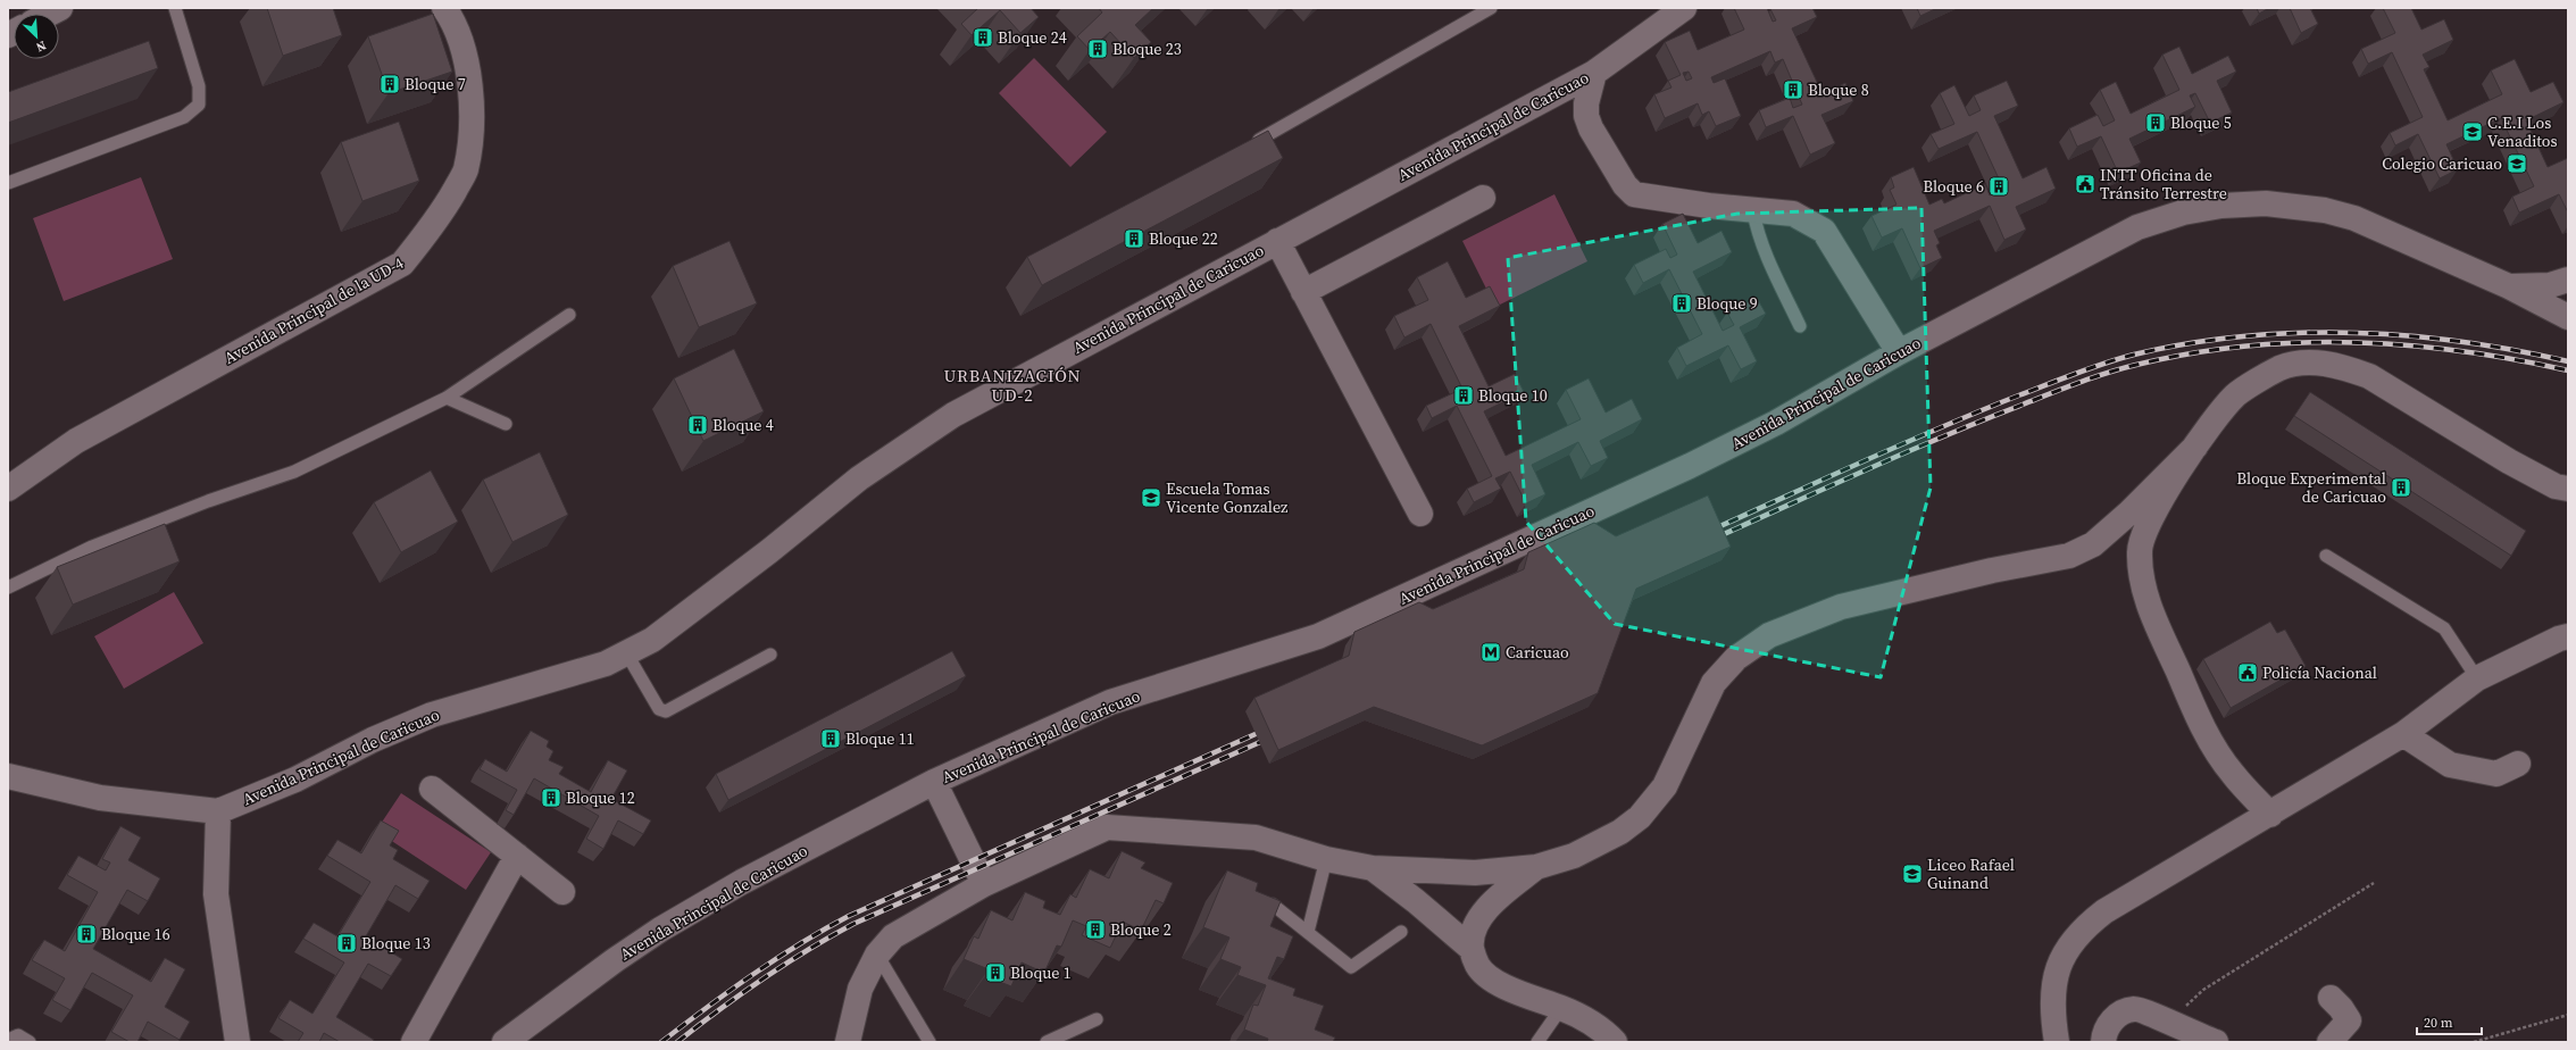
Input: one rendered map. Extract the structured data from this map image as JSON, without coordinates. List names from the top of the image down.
{
  "streets": {
    "street": ["Avenida Principal de Caricuao", "Avenida Principal de la UD-4"]
  },
  "districts": ["URBANIZACIÓN UD-2"],
  "places": {
    "building": [
      "Bloque 24",
      "Bloque 23",
      "Bloque 7",
      "Bloque 8",
      "Bloque 5",
      "Bloque 6",
      "Bloque 22",
      "Bloque 9",
      "Bloque 10",
      "Bloque 4",
      "Bloque Experimental de Caricuao",
      "Bloque 11",
      "Bloque 12",
      "Bloque 2",
      "Bloque 16",
      "Bloque 13",
      "Bloque 1"
    ],
    "school or university": [
      "C.E.I Los Venaditos",
      "Colegio Caricuao",
      "Escuela Tomas Vicente Gonzalez",
      "Liceo Rafael Guinand"
    ],
    "public building": ["INTT Oficina de Tránsito Terrestre", "Policía Nacional"],
    "metro station": ["Caricuao"]
  },
  "scale_bar": "20 m",
  "north": "bottom right"
}
